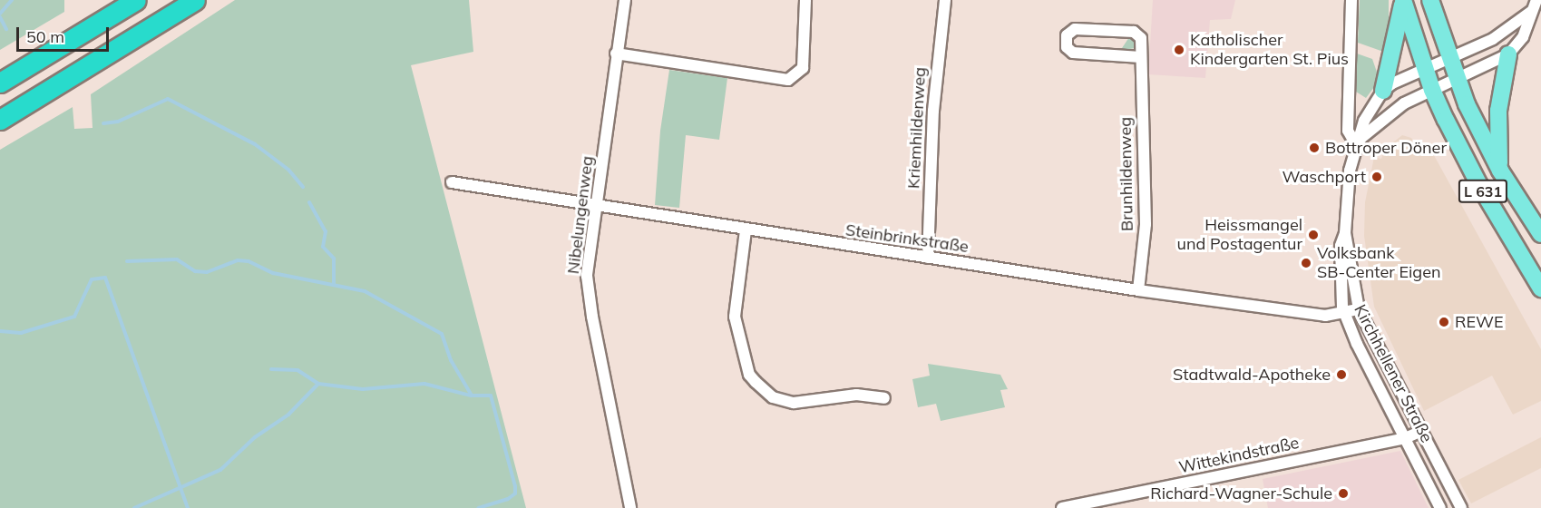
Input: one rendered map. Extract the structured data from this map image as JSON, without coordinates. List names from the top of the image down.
{
  "streets": {
    "main road": ["L 631"],
    "street": [
      "Kriemhildenweg",
      "Brunhildenweg",
      "Nibelungenweg",
      "Steinbrinkstraße",
      "Kirchhellener Straße",
      "Wittekindstraße"
    ]
  },
  "crossings": [
    ["Kriemhildenweg", "Steinbrinkstraße"],
    ["Brunhildenweg", "Steinbrinkstraße"],
    ["L 631", "Kirchhellener Straße"],
    ["Nibelungenweg", "Steinbrinkstraße"],
    ["Steinbrinkstraße", "Kirchhellener Straße"],
    ["Kirchhellener Straße", "Wittekindstraße"]
  ],
  "places": [
    "Katholischer Kindergarten St. Pius",
    "Bottroper Döner",
    "Waschport",
    "Heissmangel und Postagentur",
    "Volksbank SB-Center Eigen",
    "REWE",
    "Stadtwald-Apotheke",
    "Richard-Wagner-Schule"
  ],
  "scale_bar": "50 m"
}
